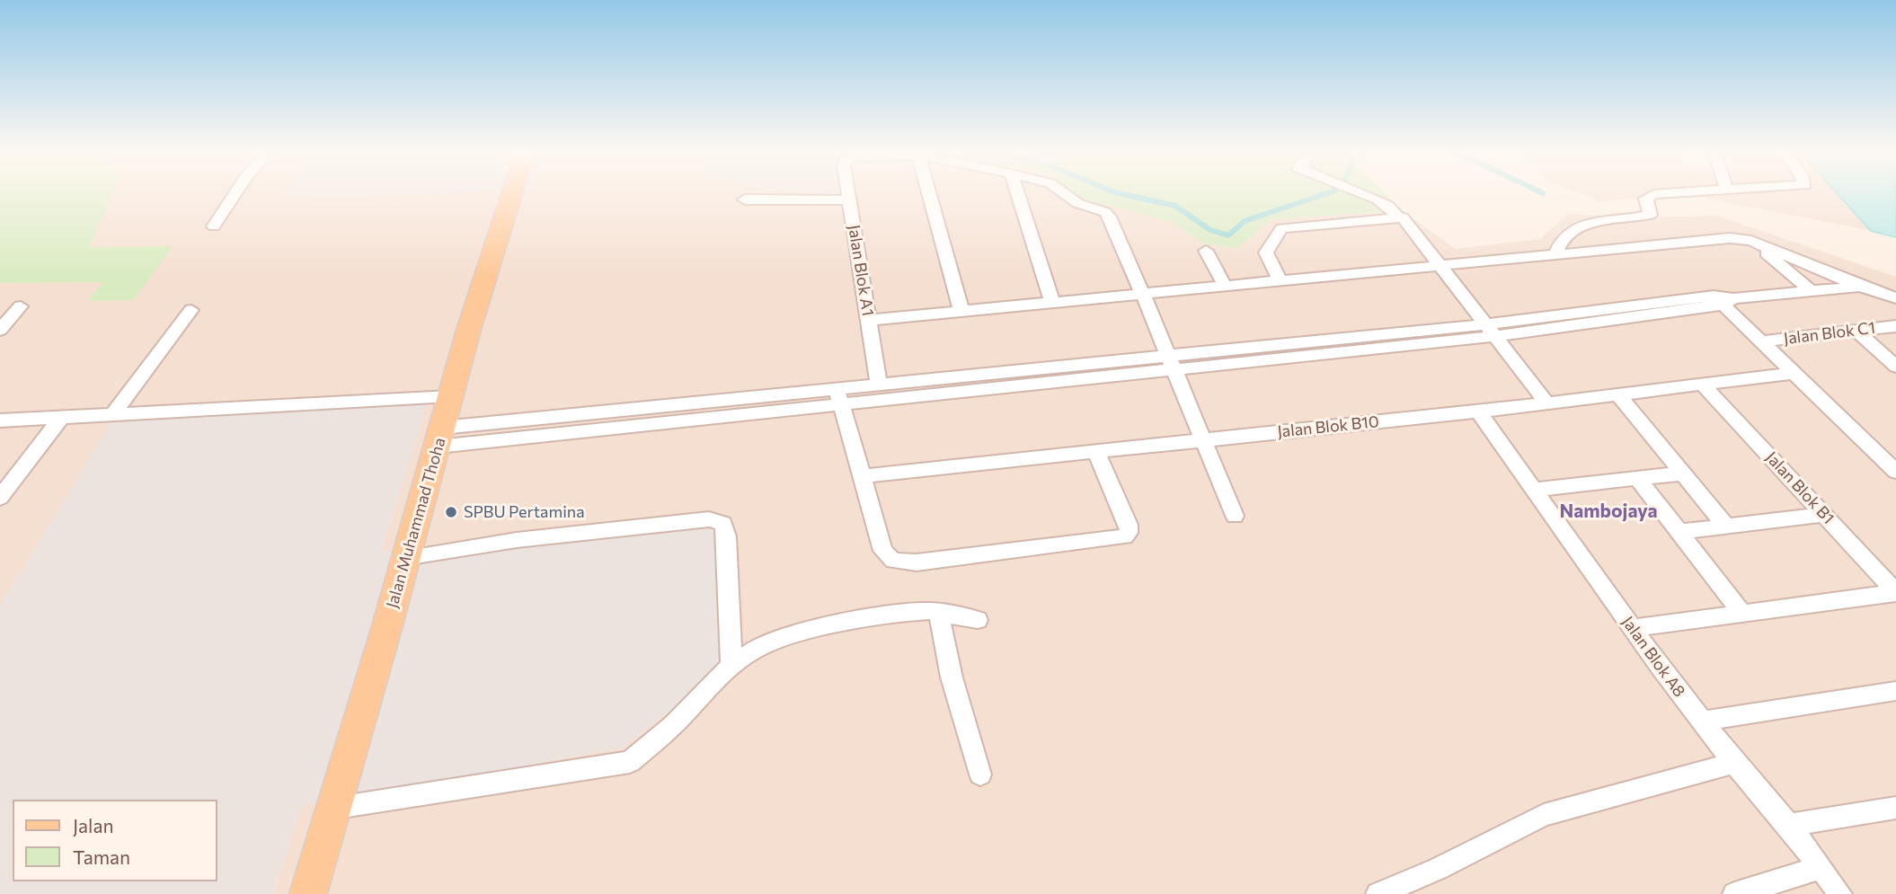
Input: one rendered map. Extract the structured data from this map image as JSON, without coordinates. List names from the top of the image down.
{
  "streets": {
    "main road": ["Jalan Muhammad Thoha"],
    "street": [
      "Jalan Blok A1",
      "Jalan Blok C1",
      "Jalan Blok B10",
      "Jalan Blok B1",
      "Jalan Blok A8"
    ]
  },
  "crossings": [
    ["Jalan Blok B10", "Jalan Blok B1"],
    ["Jalan Blok B10", "Jalan Blok A8"]
  ],
  "districts": ["Nambojaya"],
  "places": ["SPBU Pertamina"],
  "legend": ["Jalan", "Taman"]
}
